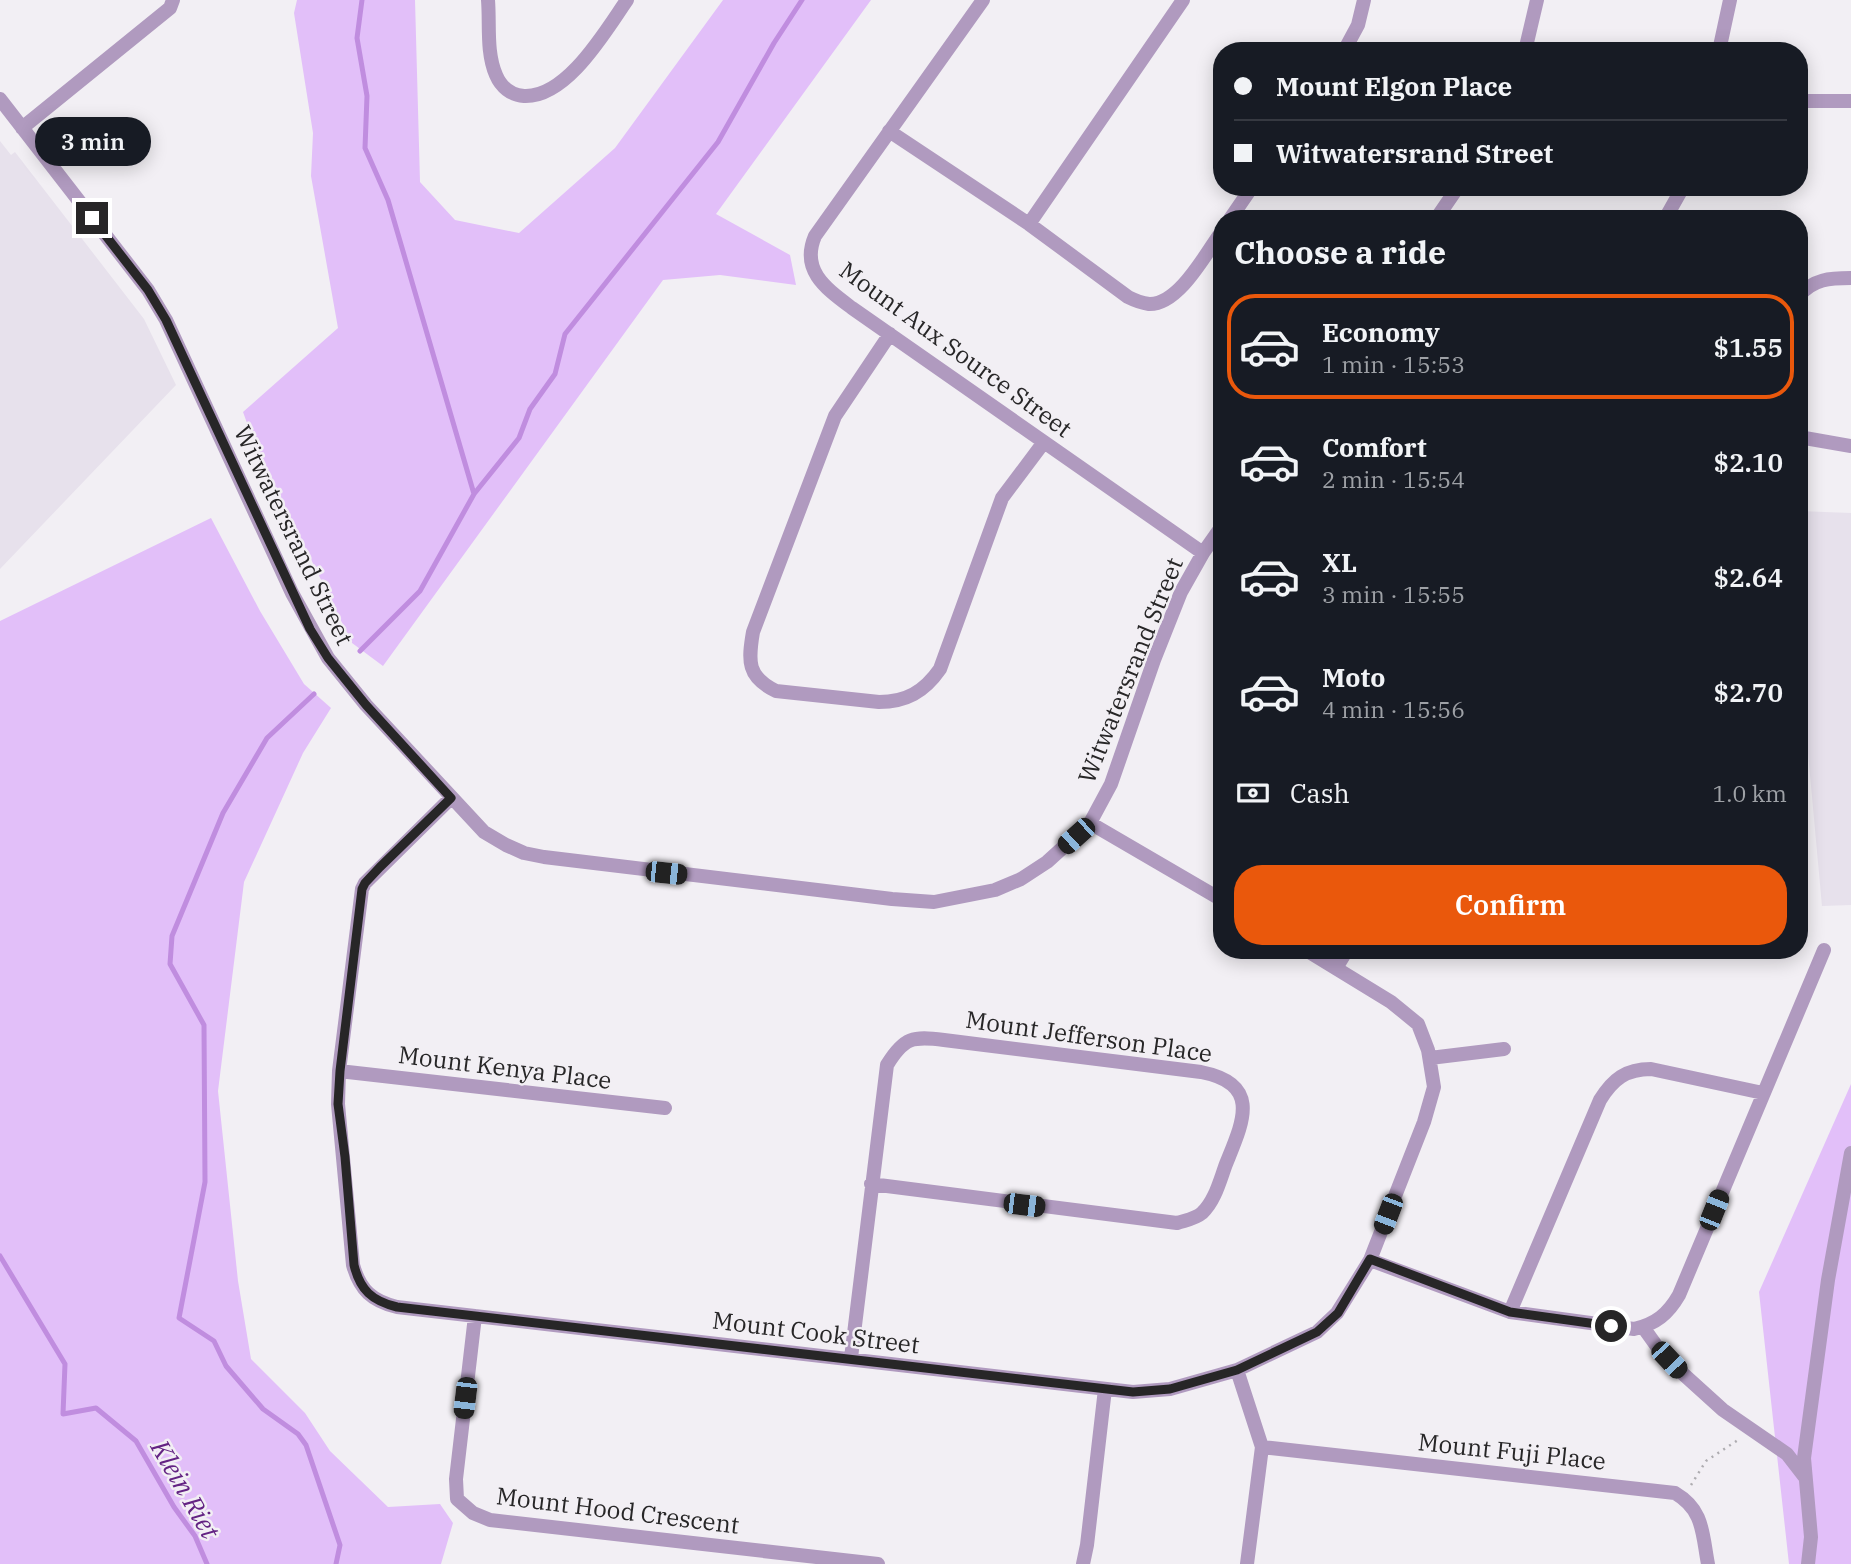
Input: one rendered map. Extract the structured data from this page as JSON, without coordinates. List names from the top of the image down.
{
  "streets": {
    "street": [
      "Mount Aux Source Street",
      "Witwatersrand Street",
      "Mount Jefferson Place",
      "Mount Kenya Place",
      "Mount Cook Street",
      "Mount Fuji Place",
      "Mount Hood Crescent"
    ]
  },
  "crossings": [
    ["Mount Aux Source Street", "Witwatersrand Street"],
    ["Witwatersrand Street", "Mount Cook Street"],
    ["Mount Jefferson Place", "Mount Cook Street"],
    ["Mount Kenya Place", "Mount Cook Street"],
    ["Mount Cook Street", "Mount Hood Crescent"]
  ],
  "water": ["Klein Riet"],
  "page": {
    "banner": ["Mount Elgon Place", "Witwatersrand Street"],
    "bubble": "3 min",
    "heading": "Choose a ride",
    "list": [
      {
        "name": "Economy",
        "note": "1 min · 15:53",
        "value": "$1.55"
      },
      {
        "name": "Comfort",
        "note": "2 min · 15:54",
        "value": "$2.10"
      },
      {
        "name": "XL",
        "note": "3 min · 15:55",
        "value": "$2.64"
      },
      {
        "name": "Moto",
        "note": "4 min · 15:56",
        "value": "$2.70"
      }
    ],
    "pay": ["Cash", "1.0 km"],
    "buttons": "Confirm"
  }
}
